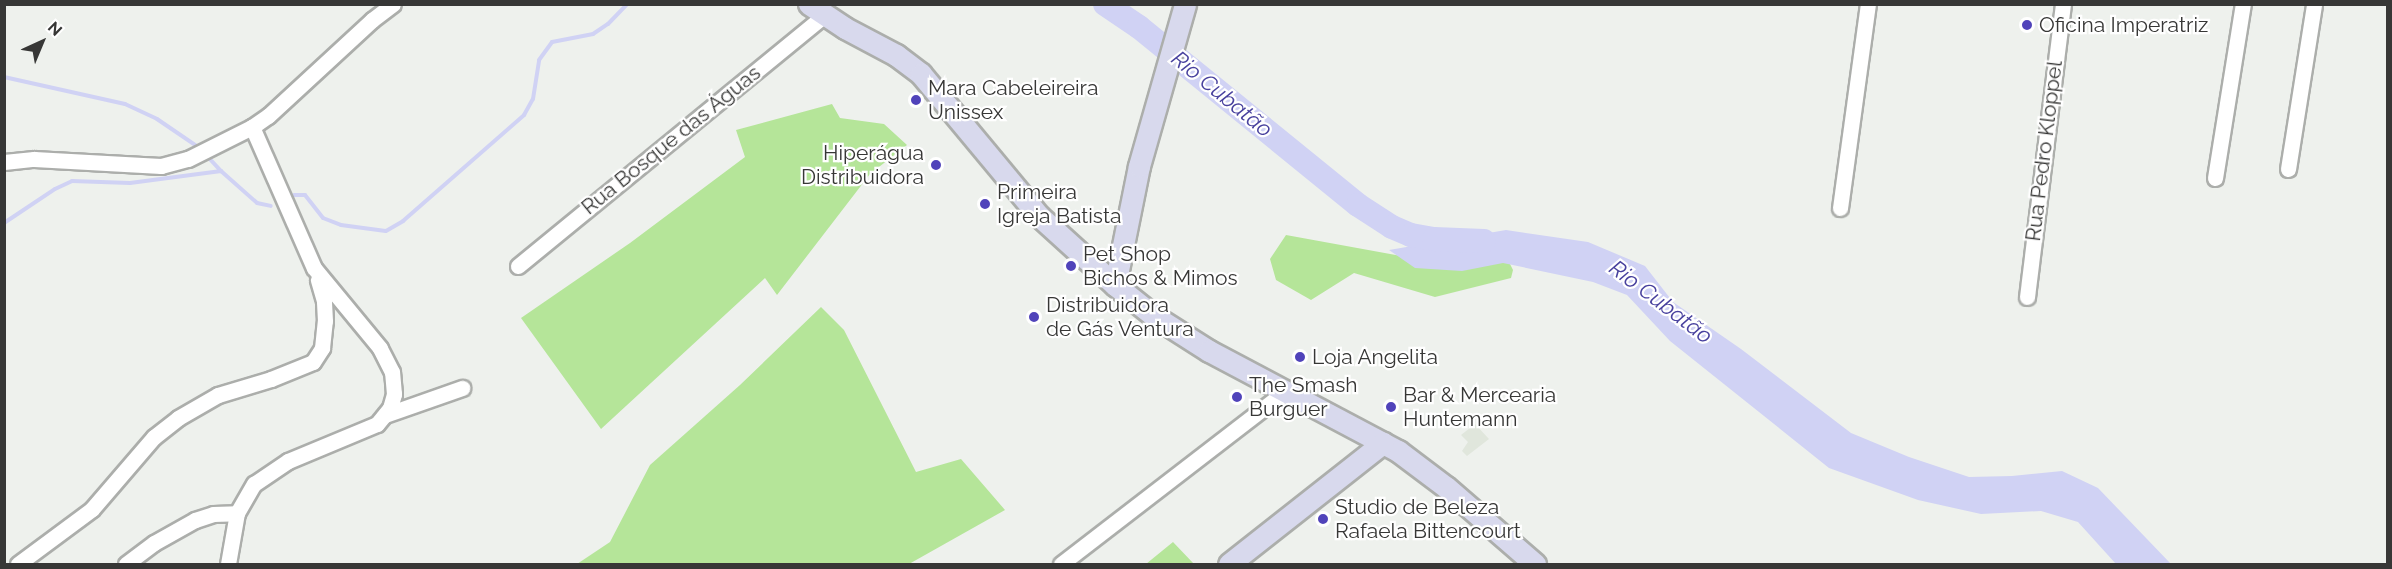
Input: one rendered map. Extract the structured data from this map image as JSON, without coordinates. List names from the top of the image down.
{
  "streets": {
    "street": ["Rua Bosque das Águas", "Rua Pedro Kloppel"]
  },
  "water": ["Rio Cubatão"],
  "places": [
    "Oficina Imperatriz",
    "Mara Cabeleireira Unissex",
    "Hiperágua Distribuidora",
    "Primeira Igreja Batista",
    "Pet Shop Bichos & Mimos",
    "Distribuidora de Gás Ventura",
    "Loja Angelita",
    "The Smash Burguer",
    "Bar & Mercearia Huntemann",
    "Studio de Beleza Rafaela Bittencourt"
  ],
  "north": "top right"
}
